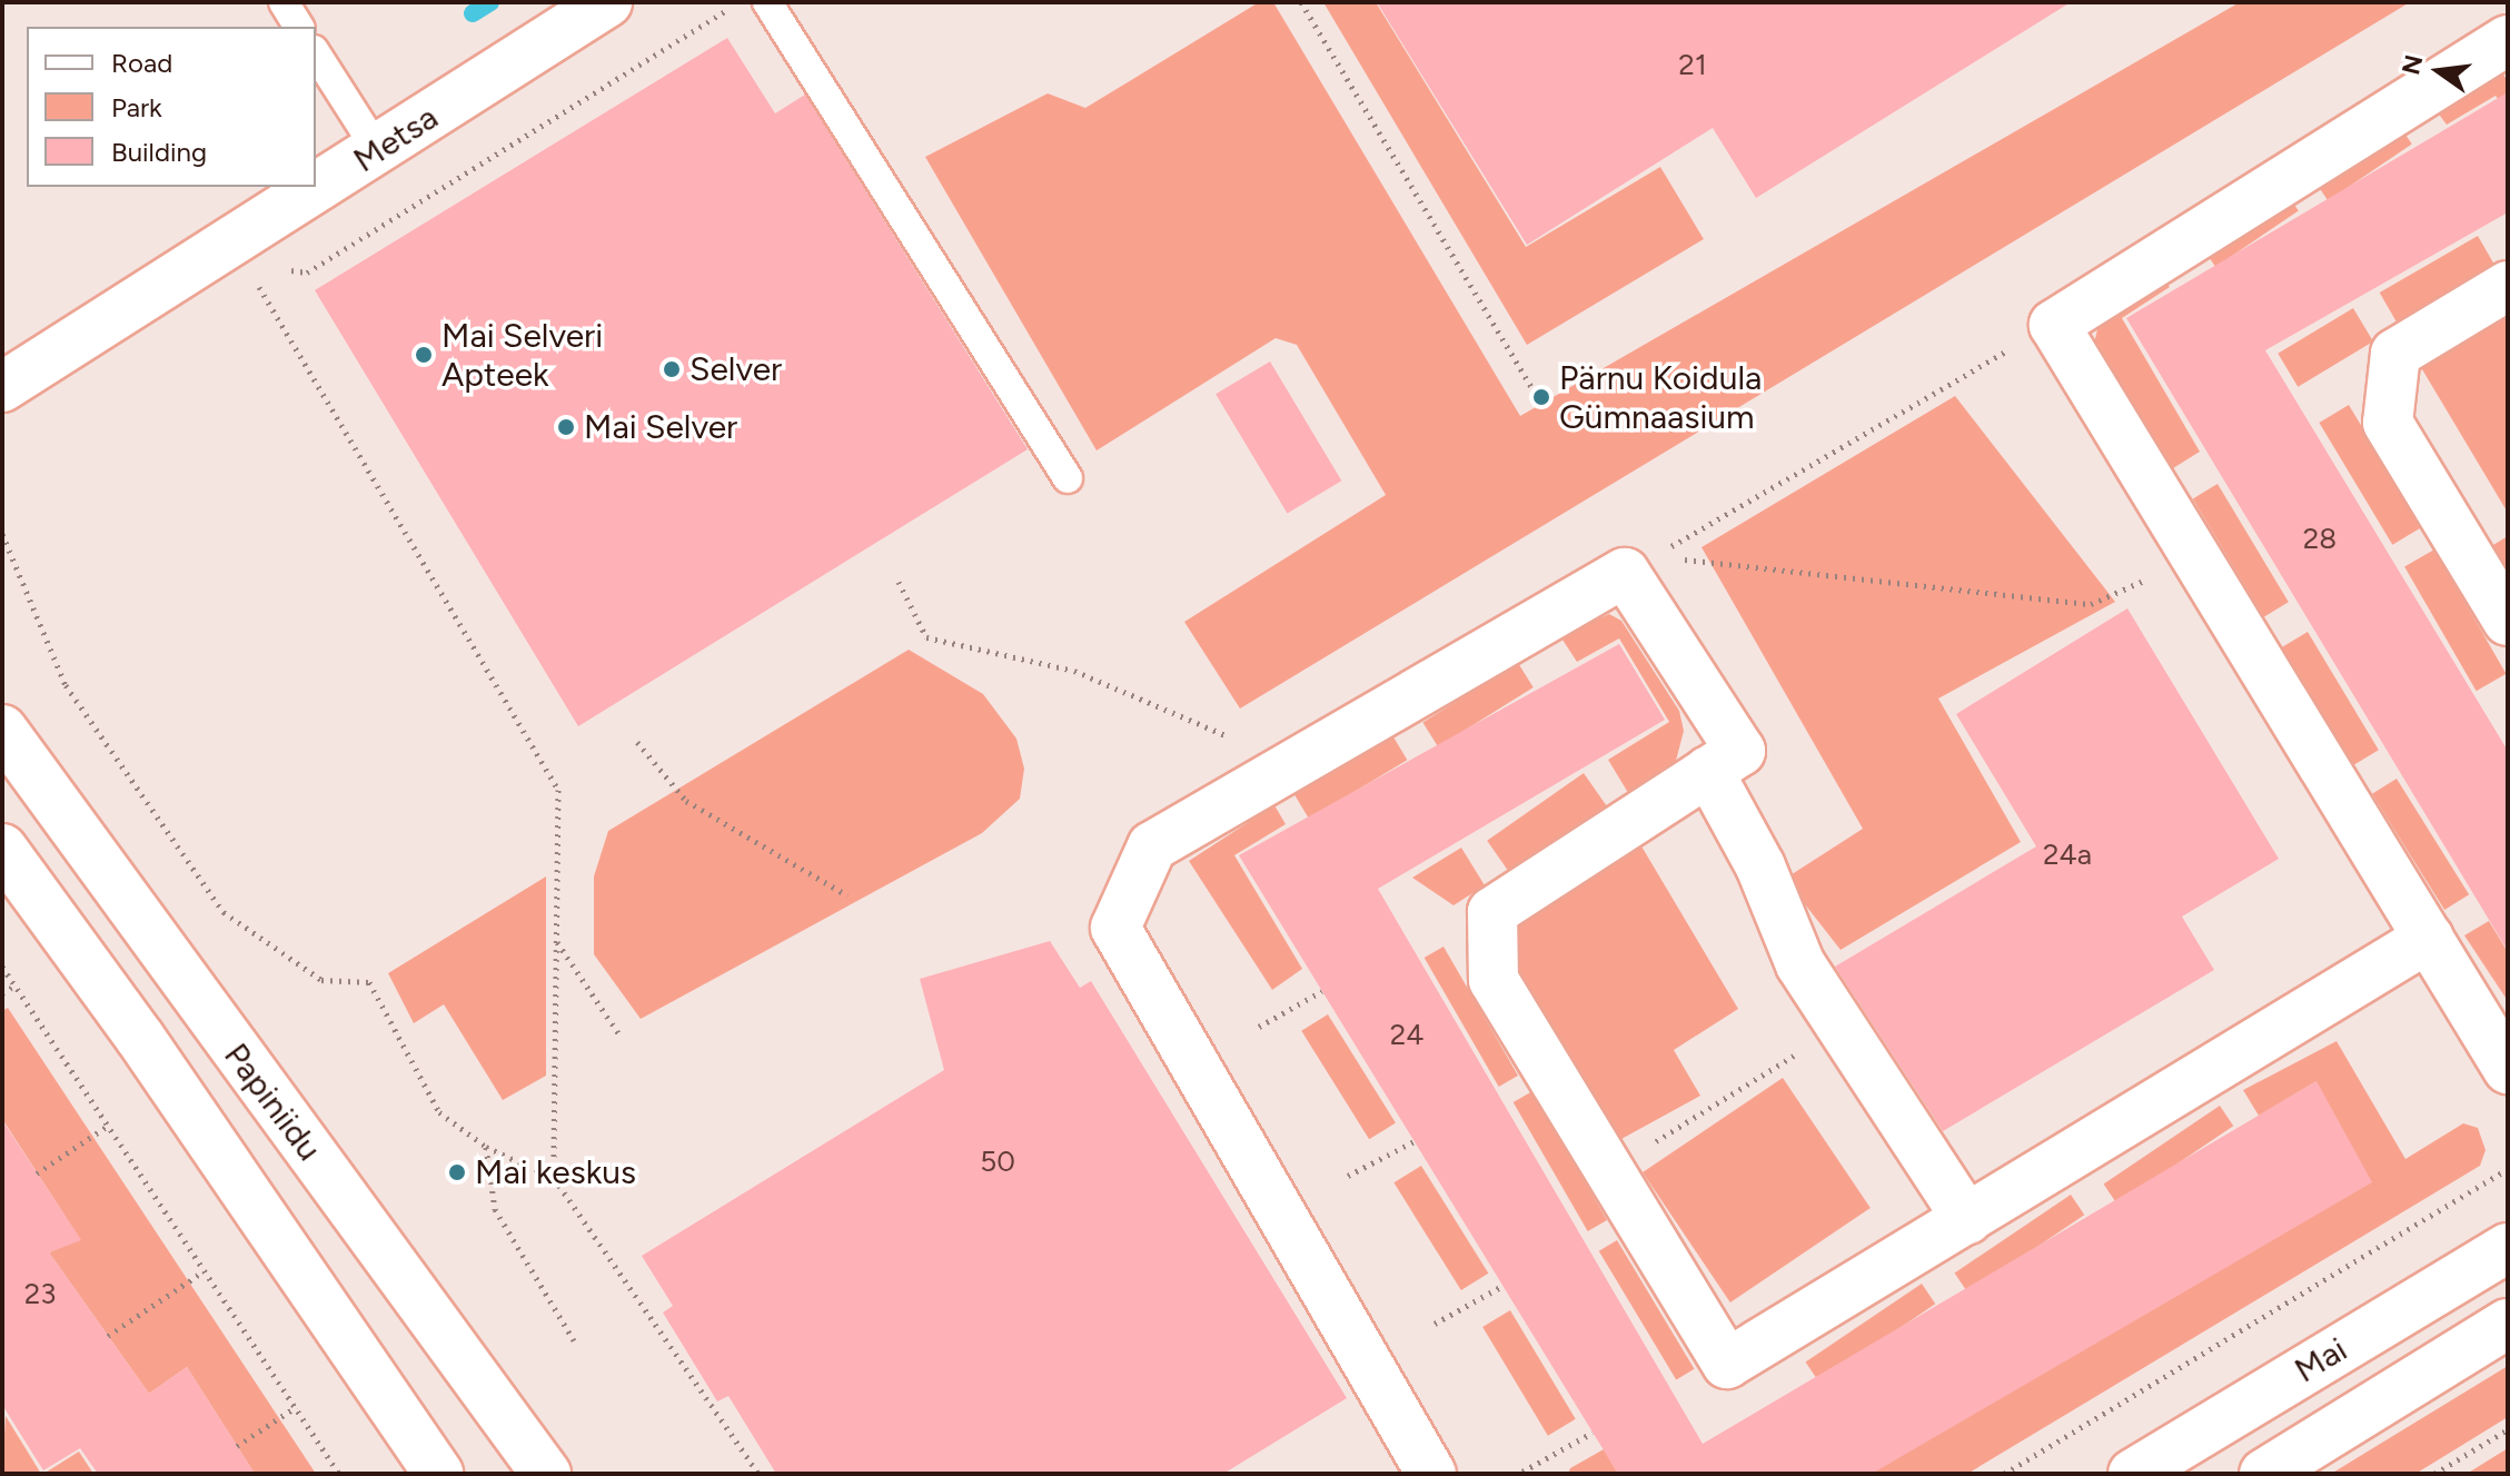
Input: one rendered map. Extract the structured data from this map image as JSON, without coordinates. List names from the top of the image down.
{
  "streets": {
    "street": ["Metsa", "Papiniidu", "Mai"]
  },
  "places": [
    "Mai Selveri Apteek",
    "Selver",
    "Pärnu Koidula Gümnaasium",
    "Mai Selver",
    "Mai keskus"
  ],
  "house_numbers": [
    "21",
    "28",
    "24a",
    "24",
    "50",
    "23"
  ],
  "legend": ["Road", "Park", "Building"],
  "north": "left"
}
